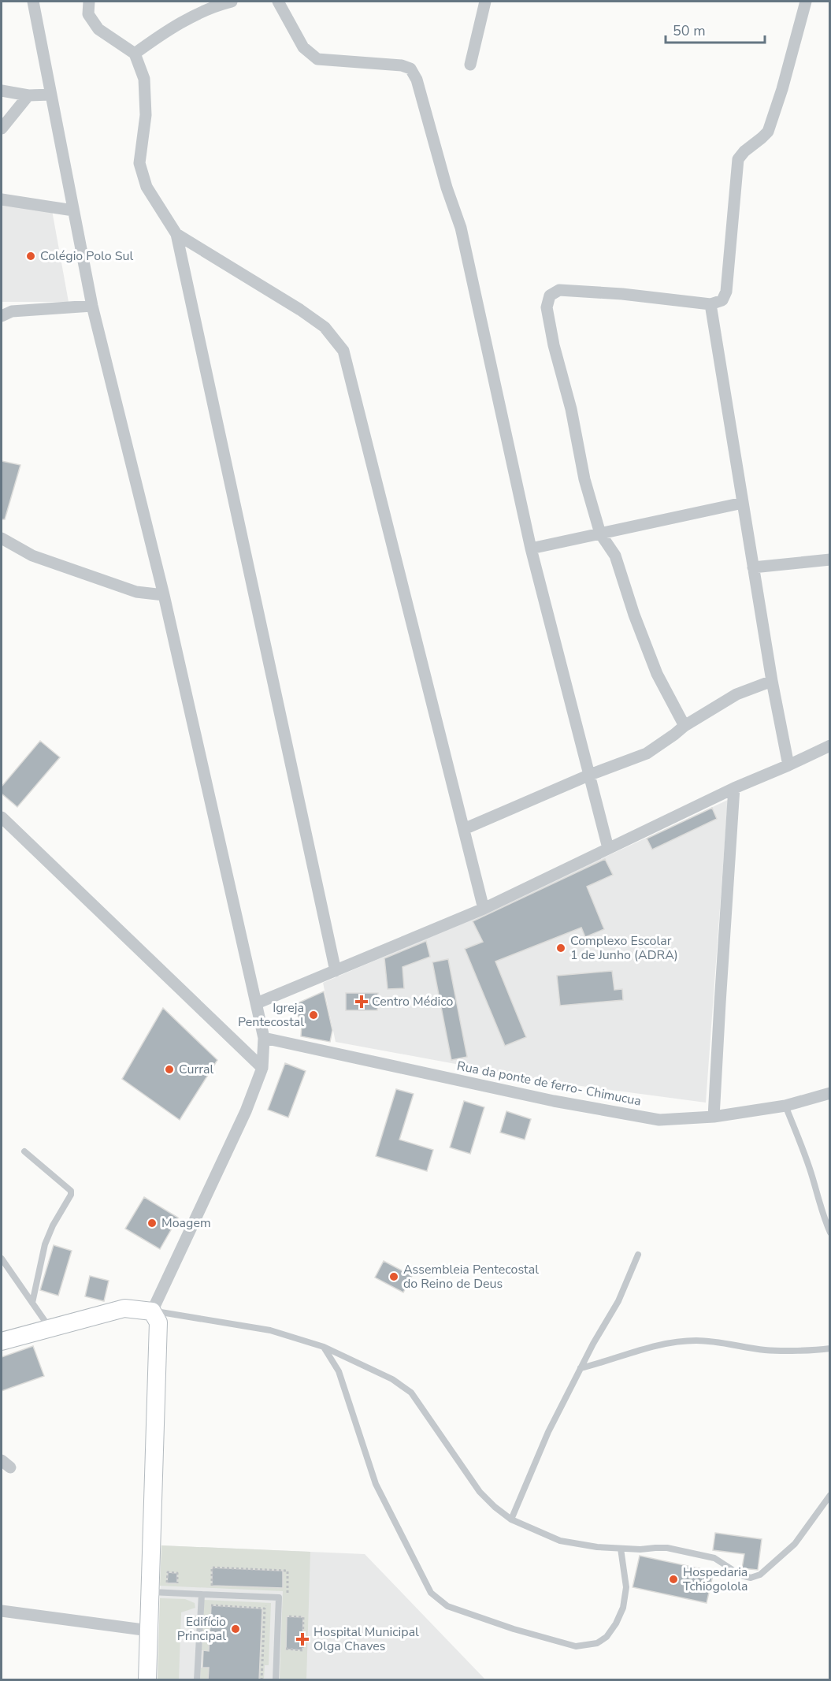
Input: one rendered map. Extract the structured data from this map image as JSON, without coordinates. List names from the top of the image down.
{
  "streets": {
    "street": ["Rua da ponte de ferro- Chimucua"]
  },
  "places": {
    "other": [
      "Colégio Polo Sul",
      "Complexo Escolar 1 de Junho (ADRA)",
      "Igreja Pentecostal",
      "Curral",
      "Moagem",
      "Assembleia Pentecostal do Reino de Deus",
      "Hospedaria Tchiogolola",
      "Edifício Principal"
    ],
    "health": ["Centro Médico", "Hospital Municipal Olga Chaves"]
  },
  "scale_bar": "50 m"
}
